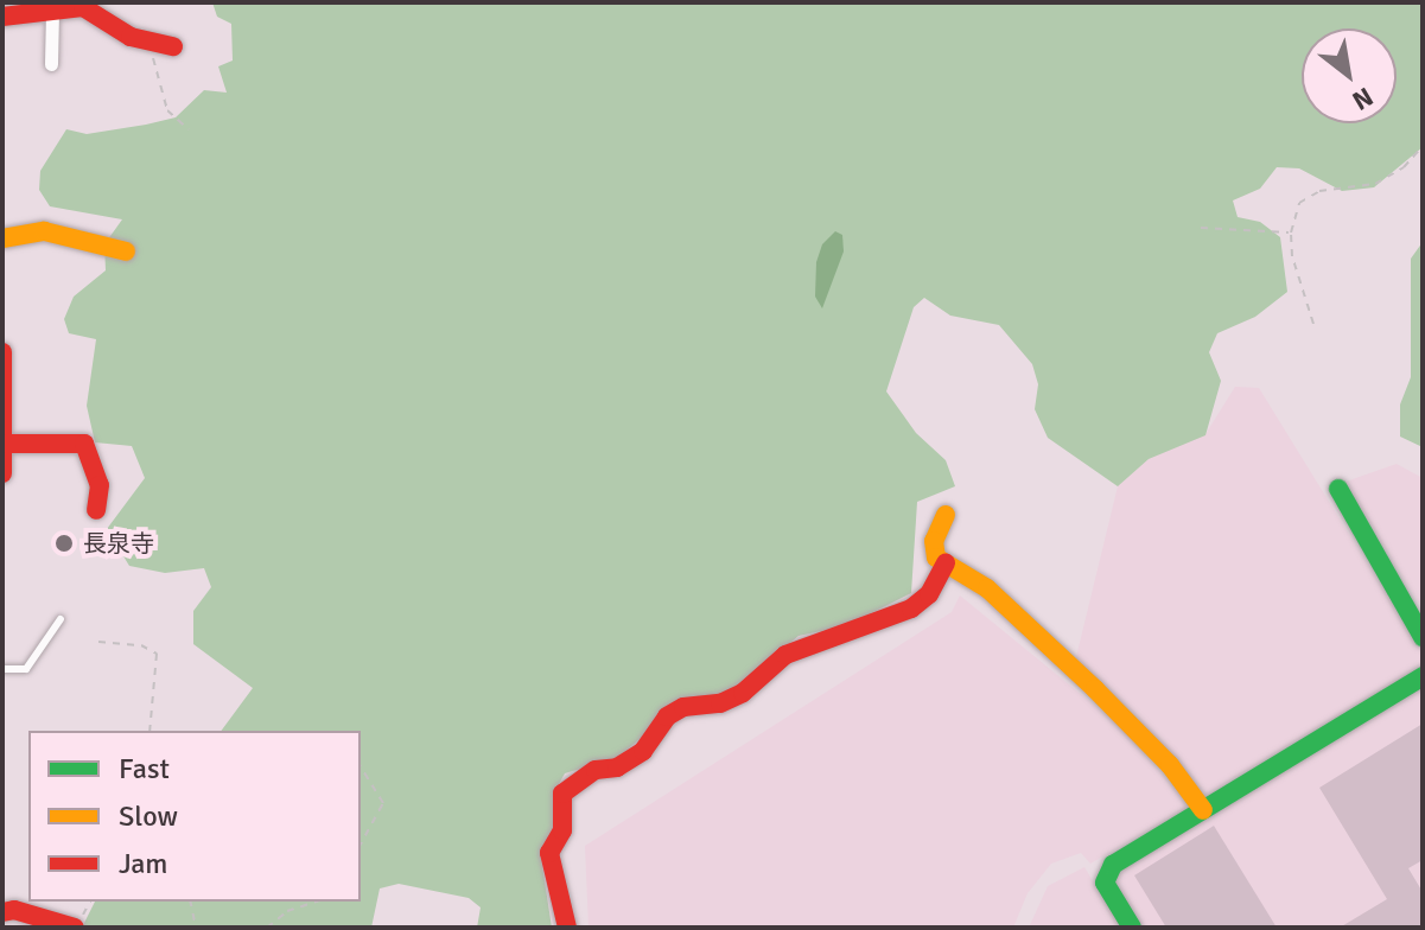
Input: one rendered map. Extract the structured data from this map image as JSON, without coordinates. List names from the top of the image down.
{
  "places": ["長泉寺"],
  "legend": ["Fast", "Slow", "Jam"],
  "north": "bottom right"
}
